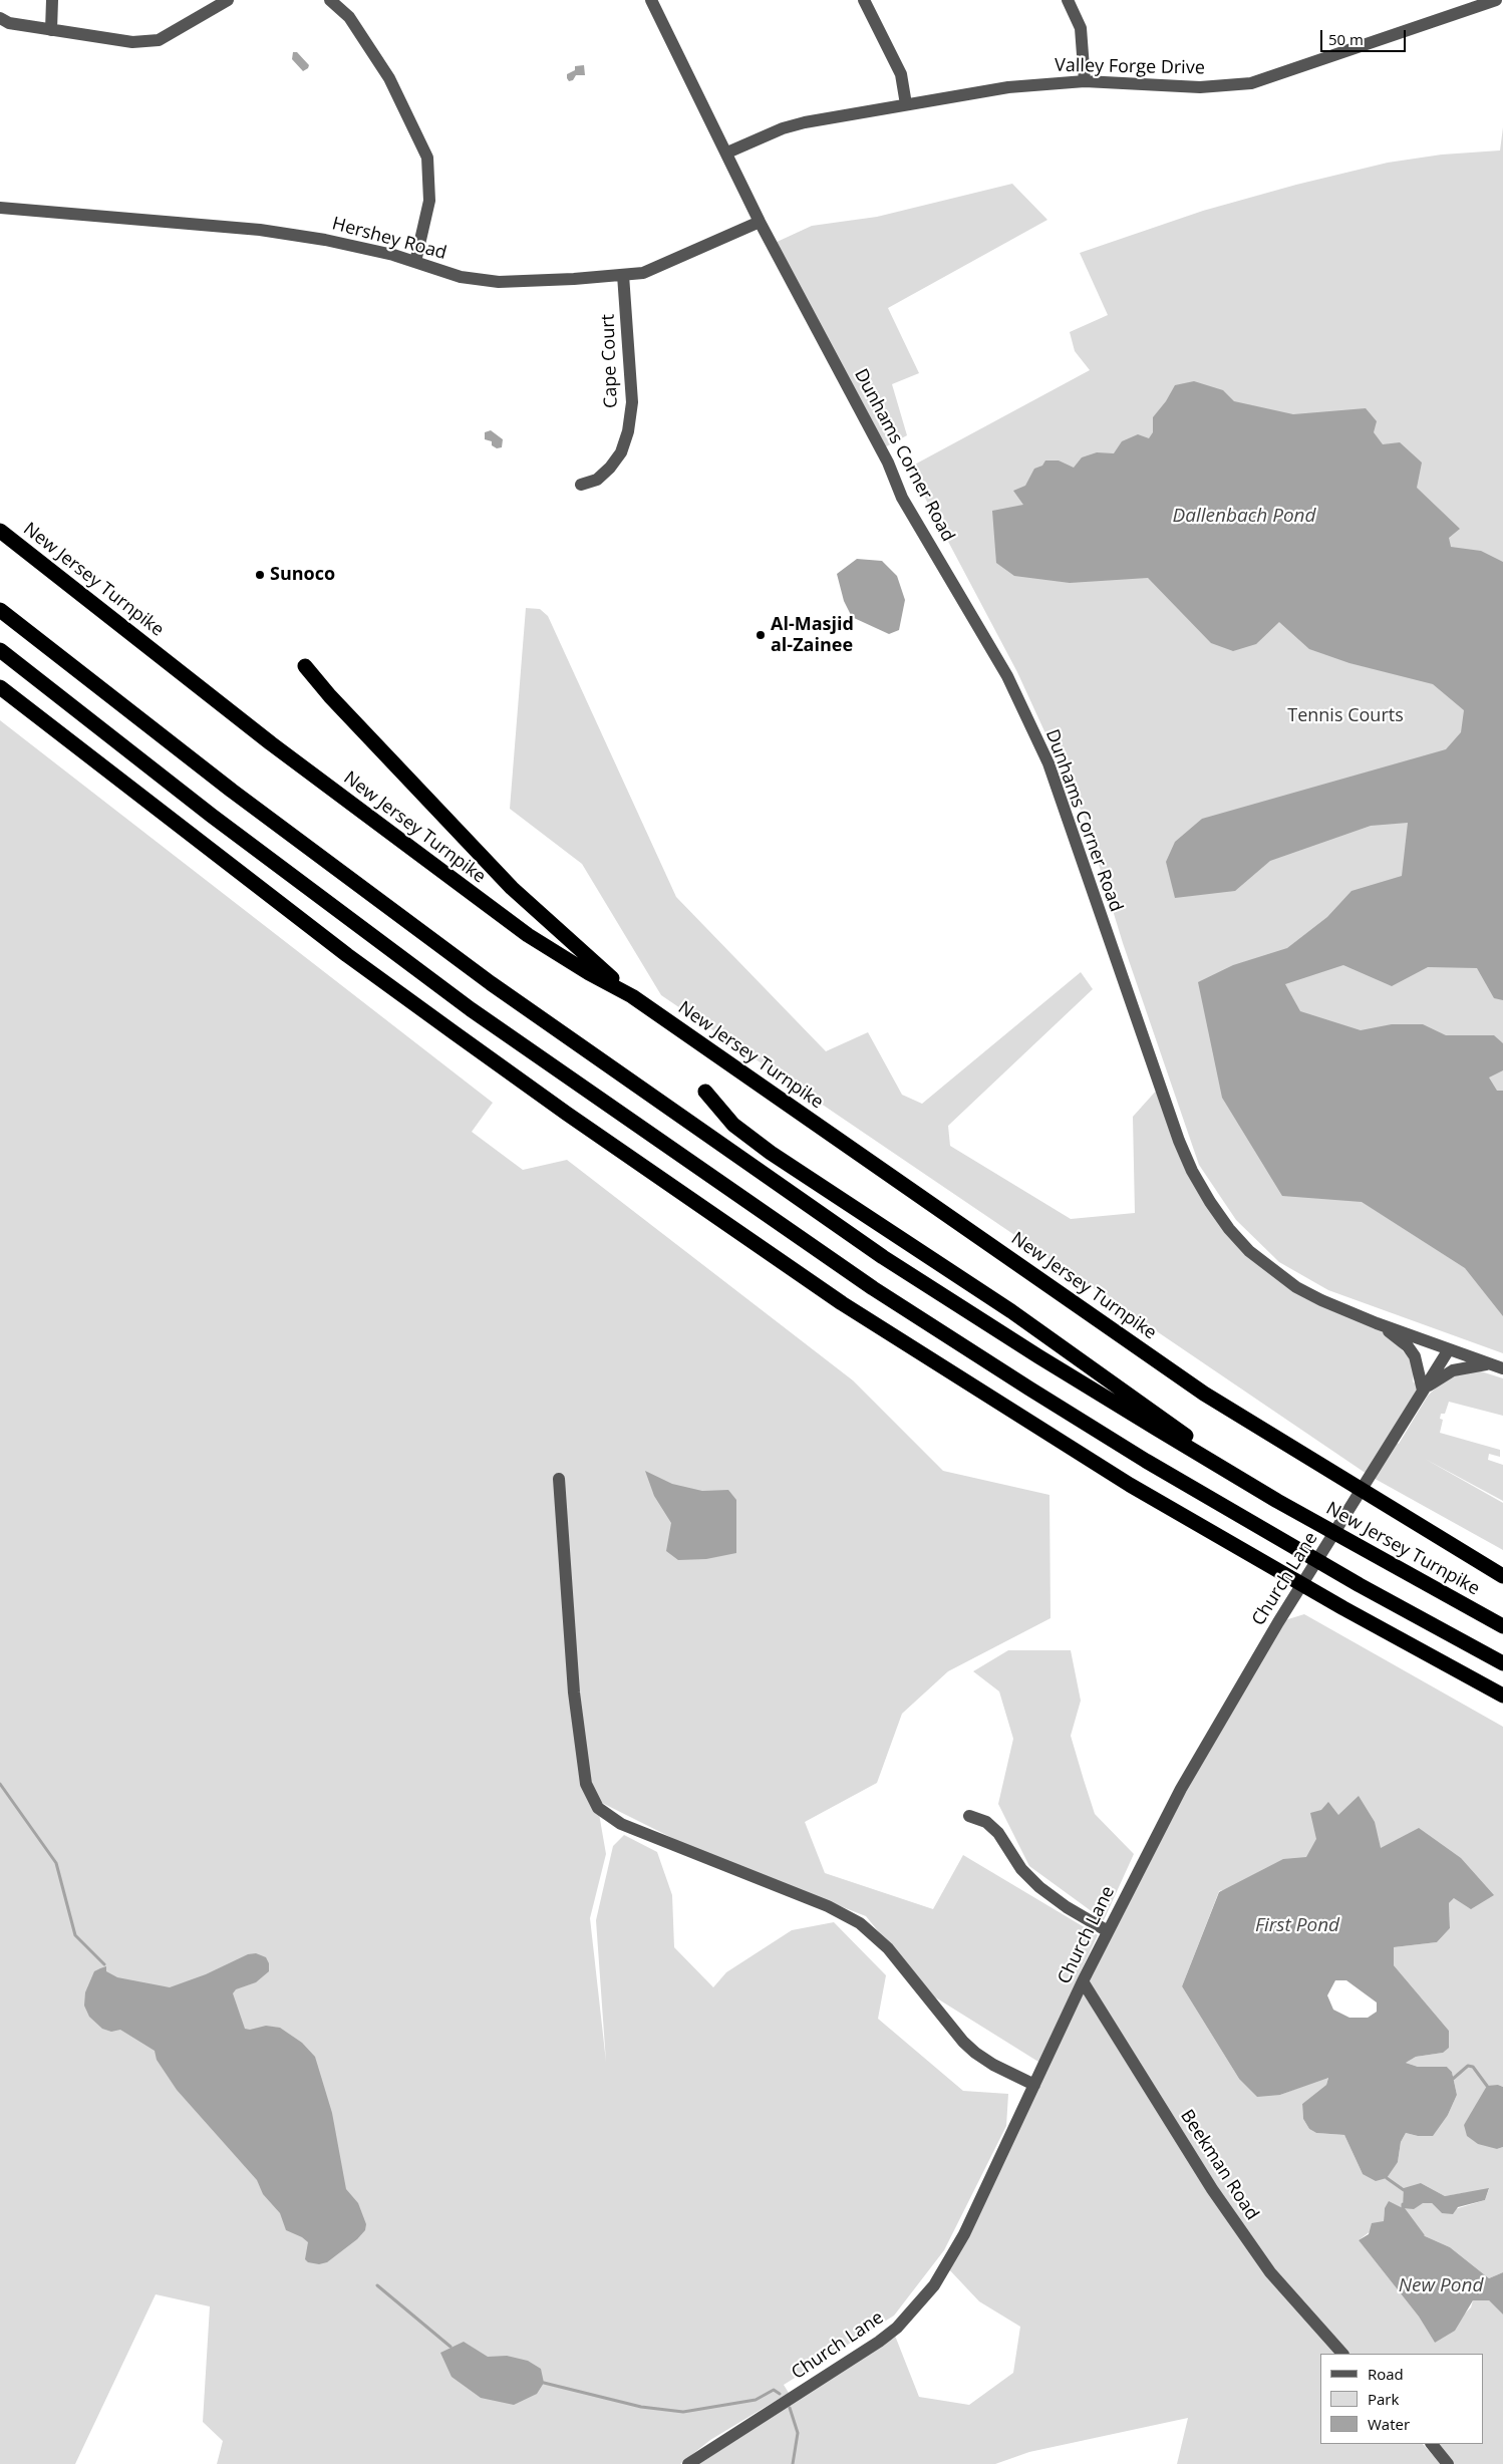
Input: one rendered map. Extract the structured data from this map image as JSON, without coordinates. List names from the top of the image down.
{
  "streets": {
    "highway": ["New Jersey Turnpike"],
    "street": [
      "Valley Forge Drive",
      "Hershey Road",
      "Cape Court",
      "Dunhams Corner Road",
      "Church Lane",
      "Beekman Road"
    ]
  },
  "crossings": [
    ["Valley Forge Drive", "Dunhams Corner Road"],
    ["Hershey Road", "Cape Court"],
    ["Hershey Road", "Dunhams Corner Road"],
    ["Dunhams Corner Road", "Church Lane"],
    ["Church Lane", "Beekman Road"]
  ],
  "water": ["Dallenbach Pond", "First Pond", "New Pond"],
  "parks": ["Tennis Courts"],
  "places": ["Sunoco", "Al-Masjid al-Zainee"],
  "legend": ["Road", "Park", "Water"],
  "scale_bar": "50 m"
}
